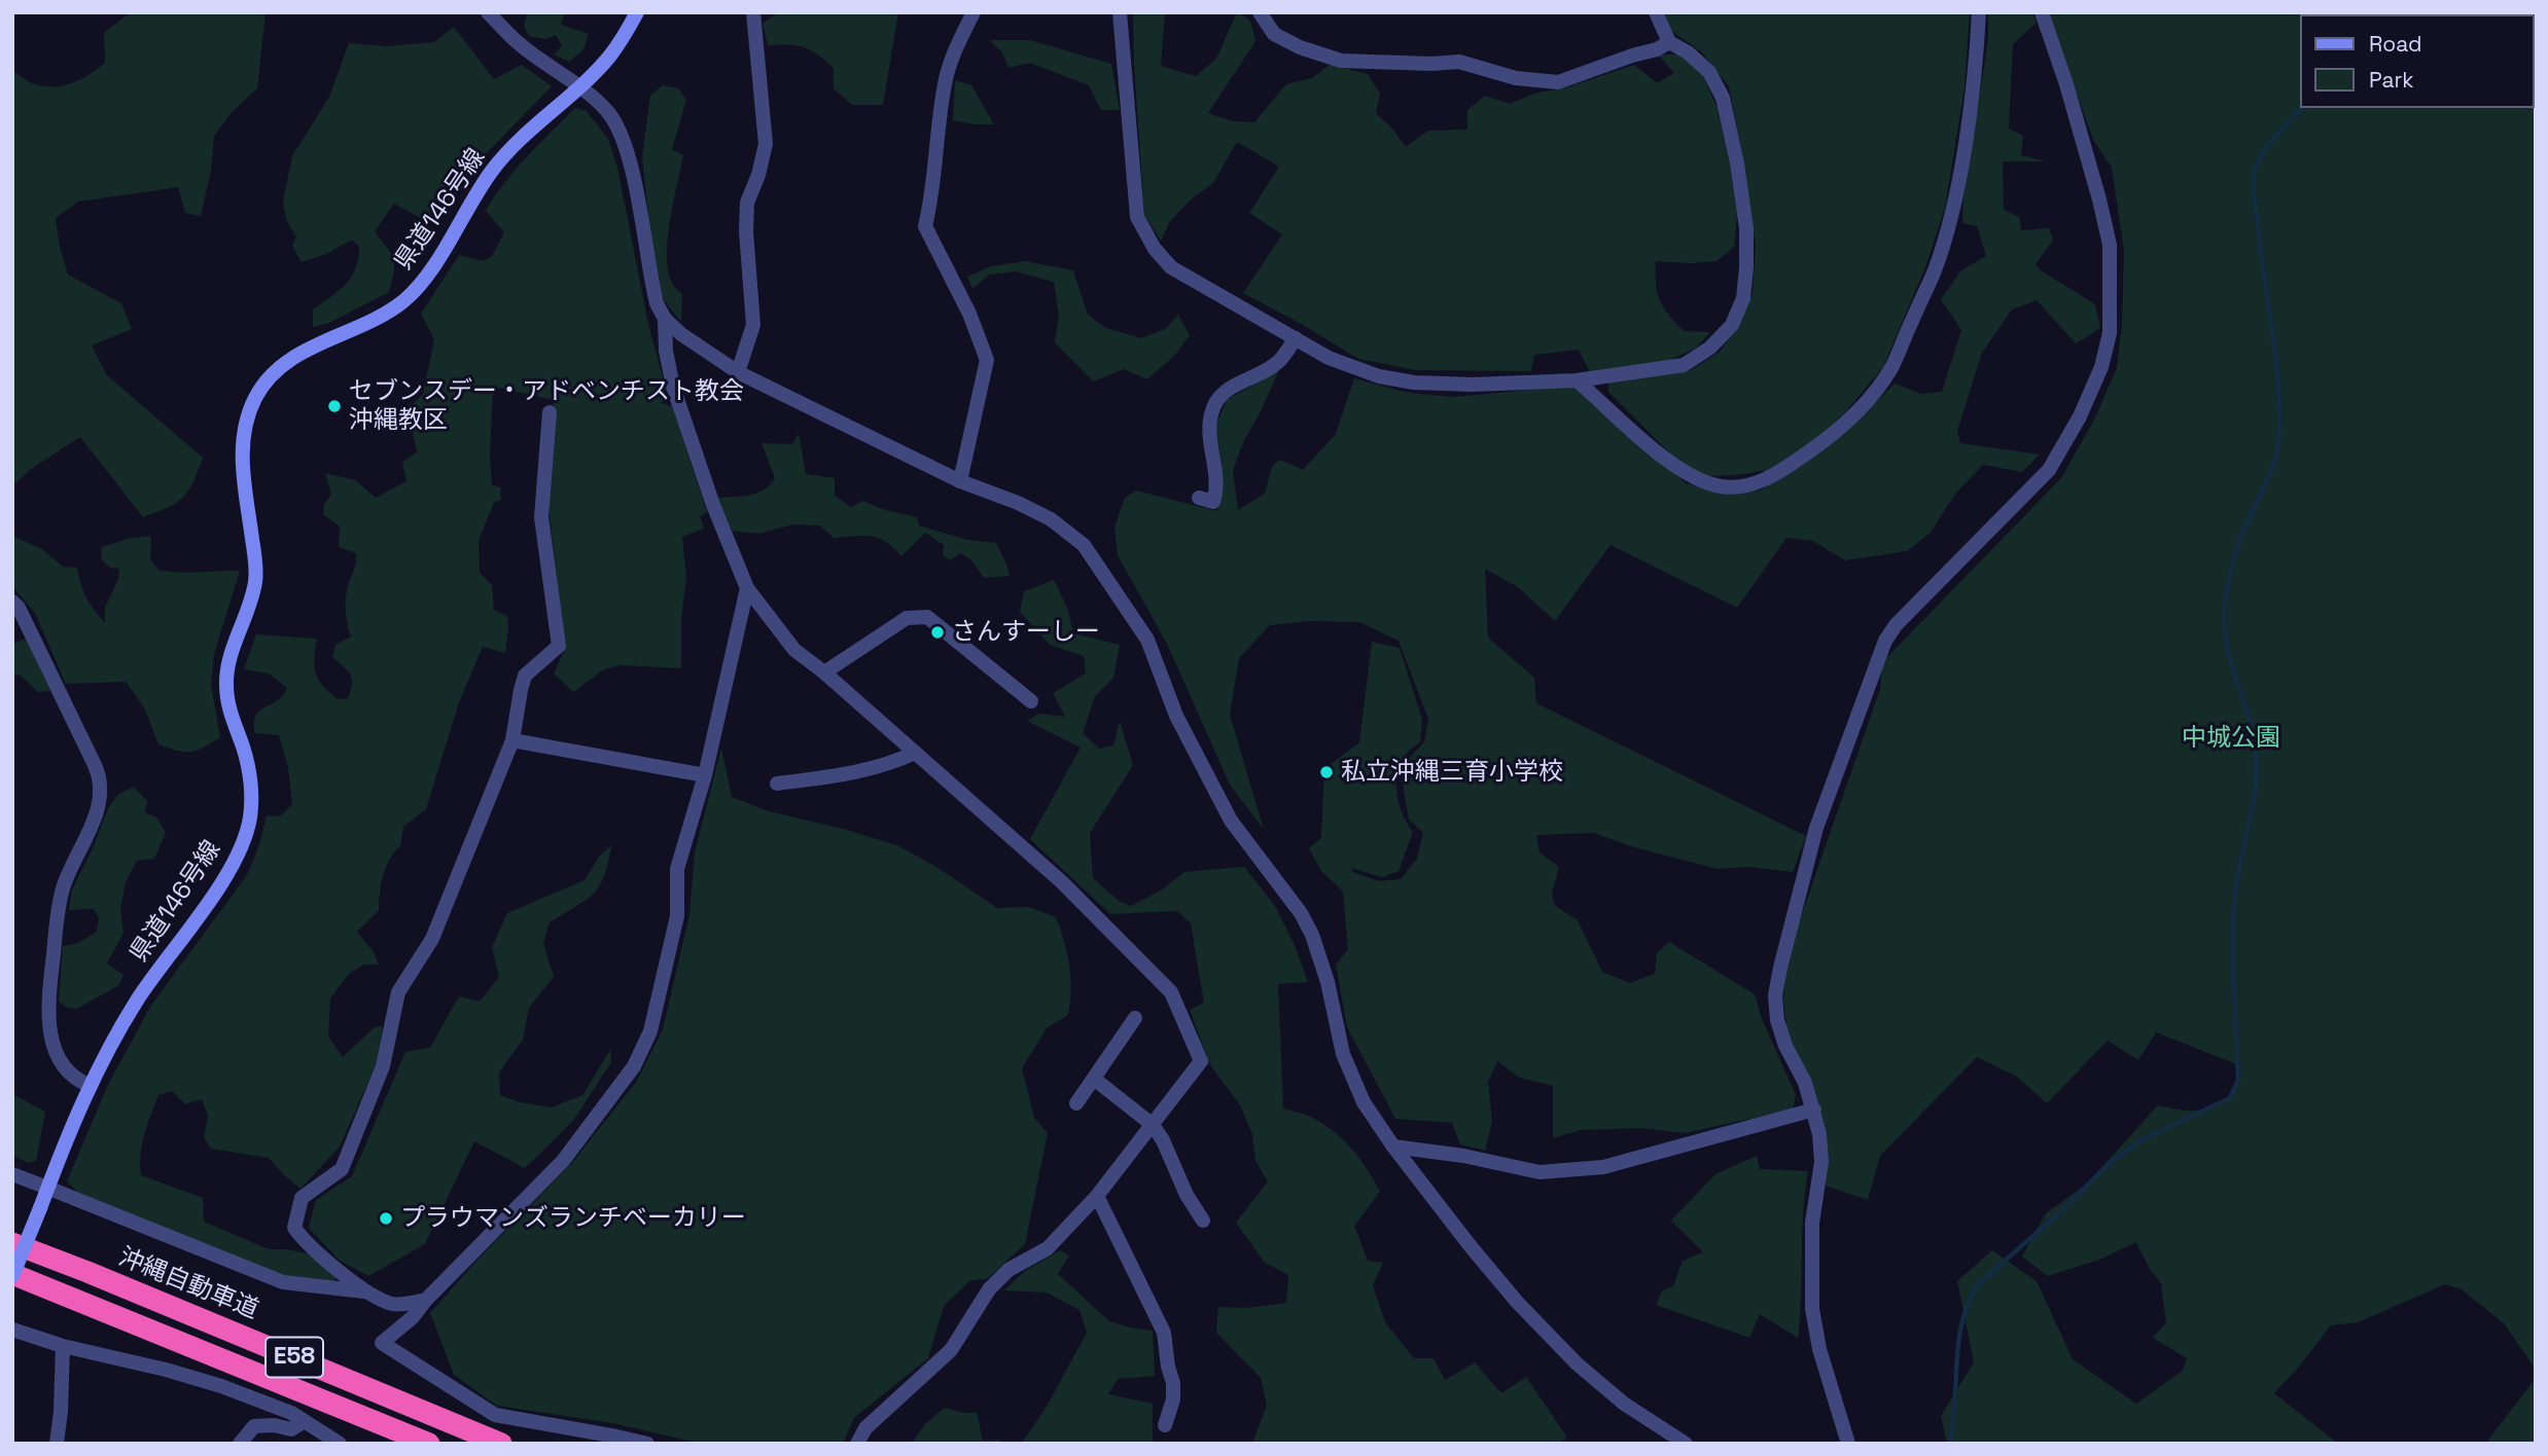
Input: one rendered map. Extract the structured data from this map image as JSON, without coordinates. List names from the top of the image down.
{
  "streets": {
    "highway": ["沖縄自動車道", "E58"],
    "main road": ["県道146号線"]
  },
  "crossings": [
    ["県道146号線", "E58"]
  ],
  "parks": ["中城公園"],
  "places": [
    "セブンスデー・アドベンチスト教会 沖縄教区",
    "さんすーしー",
    "私立沖縄三育小学校",
    "プラウマンズランチベーカリー"
  ],
  "legend": ["Road", "Park"]
}
